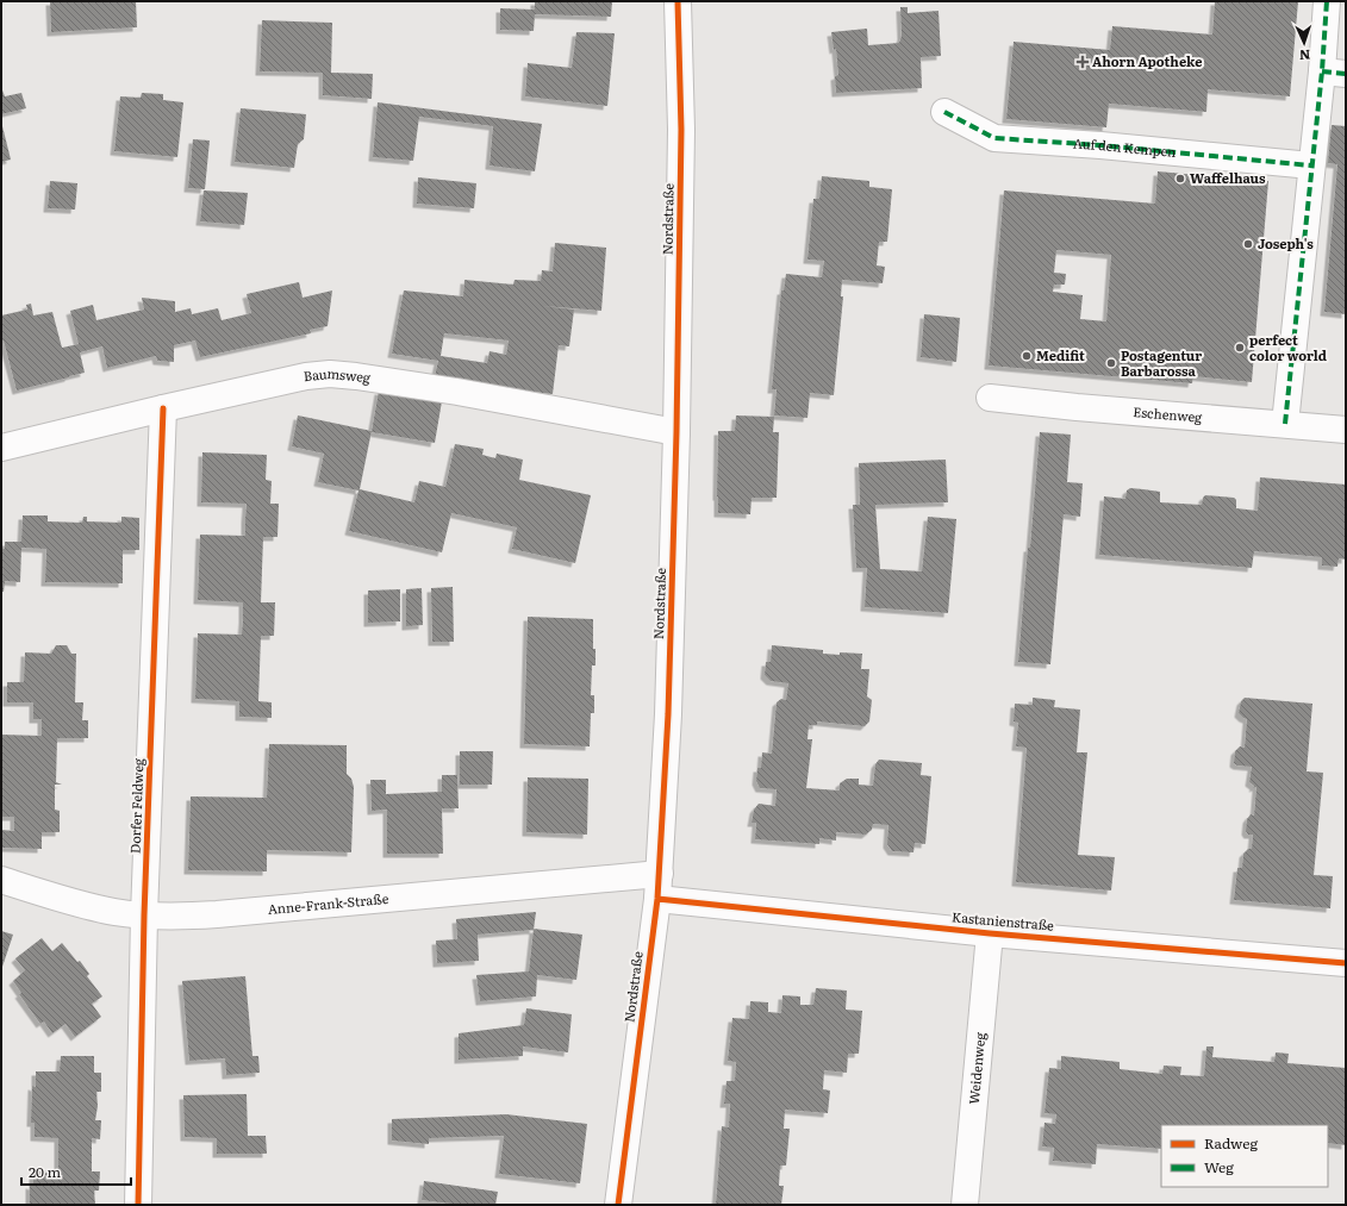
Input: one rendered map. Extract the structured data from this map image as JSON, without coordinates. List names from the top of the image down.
{
  "streets": {
    "street": [
      "Auf den Kempen",
      "Nordstraße",
      "Baumsweg",
      "Eschenweg",
      "Dorfer Feldweg",
      "Anne-Frank-Straße",
      "Kastanienstraße",
      "Weidenweg"
    ]
  },
  "crossings": [
    ["Nordstraße", "Baumsweg"],
    ["Nordstraße", "Anne-Frank-Straße"],
    ["Nordstraße", "Kastanienstraße"],
    ["Baumsweg", "Dorfer Feldweg"],
    ["Dorfer Feldweg", "Anne-Frank-Straße"],
    ["Kastanienstraße", "Weidenweg"]
  ],
  "places": {
    "health": ["Ahorn Apotheke"],
    "other": [
      "Waffelhaus",
      "Joseph's",
      "perfect color world",
      "Medifit",
      "Postagentur Barbarossa"
    ]
  },
  "legend": ["Radweg", "Weg"],
  "scale_bar": "20 m",
  "north": "bottom"
}
